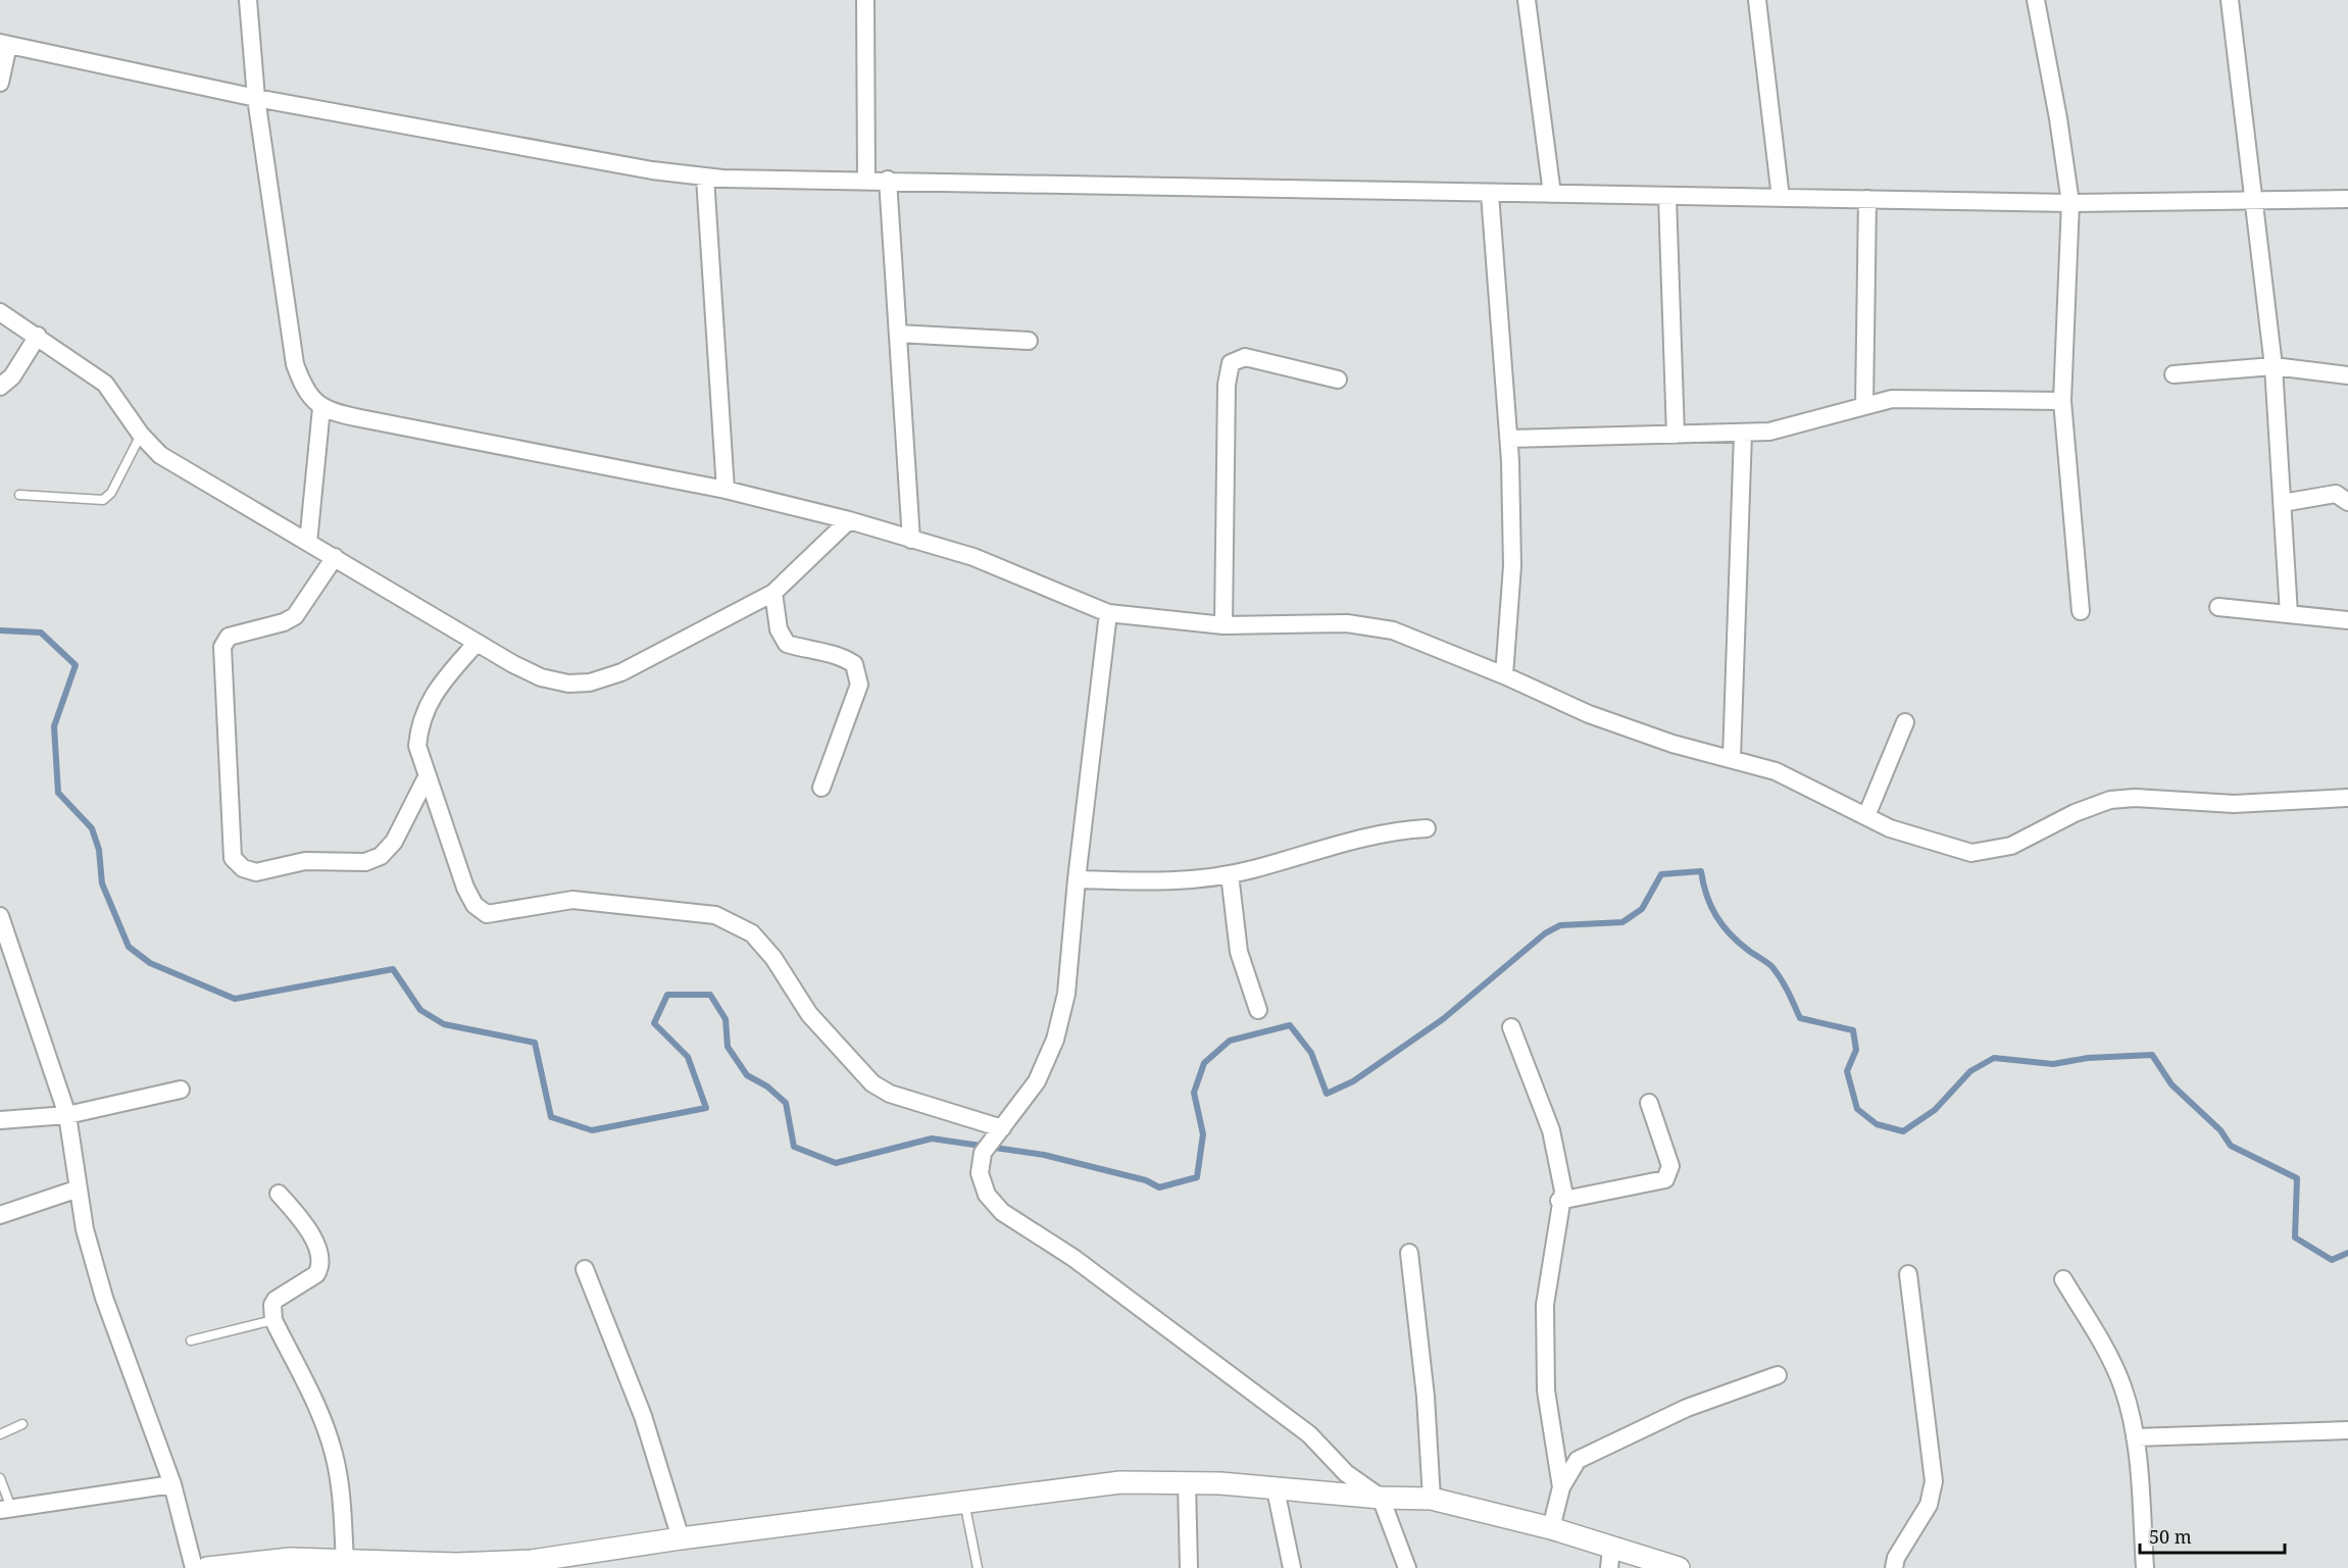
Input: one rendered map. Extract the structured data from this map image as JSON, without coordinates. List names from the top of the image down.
{
  "scale_bar": "50 m"
}
